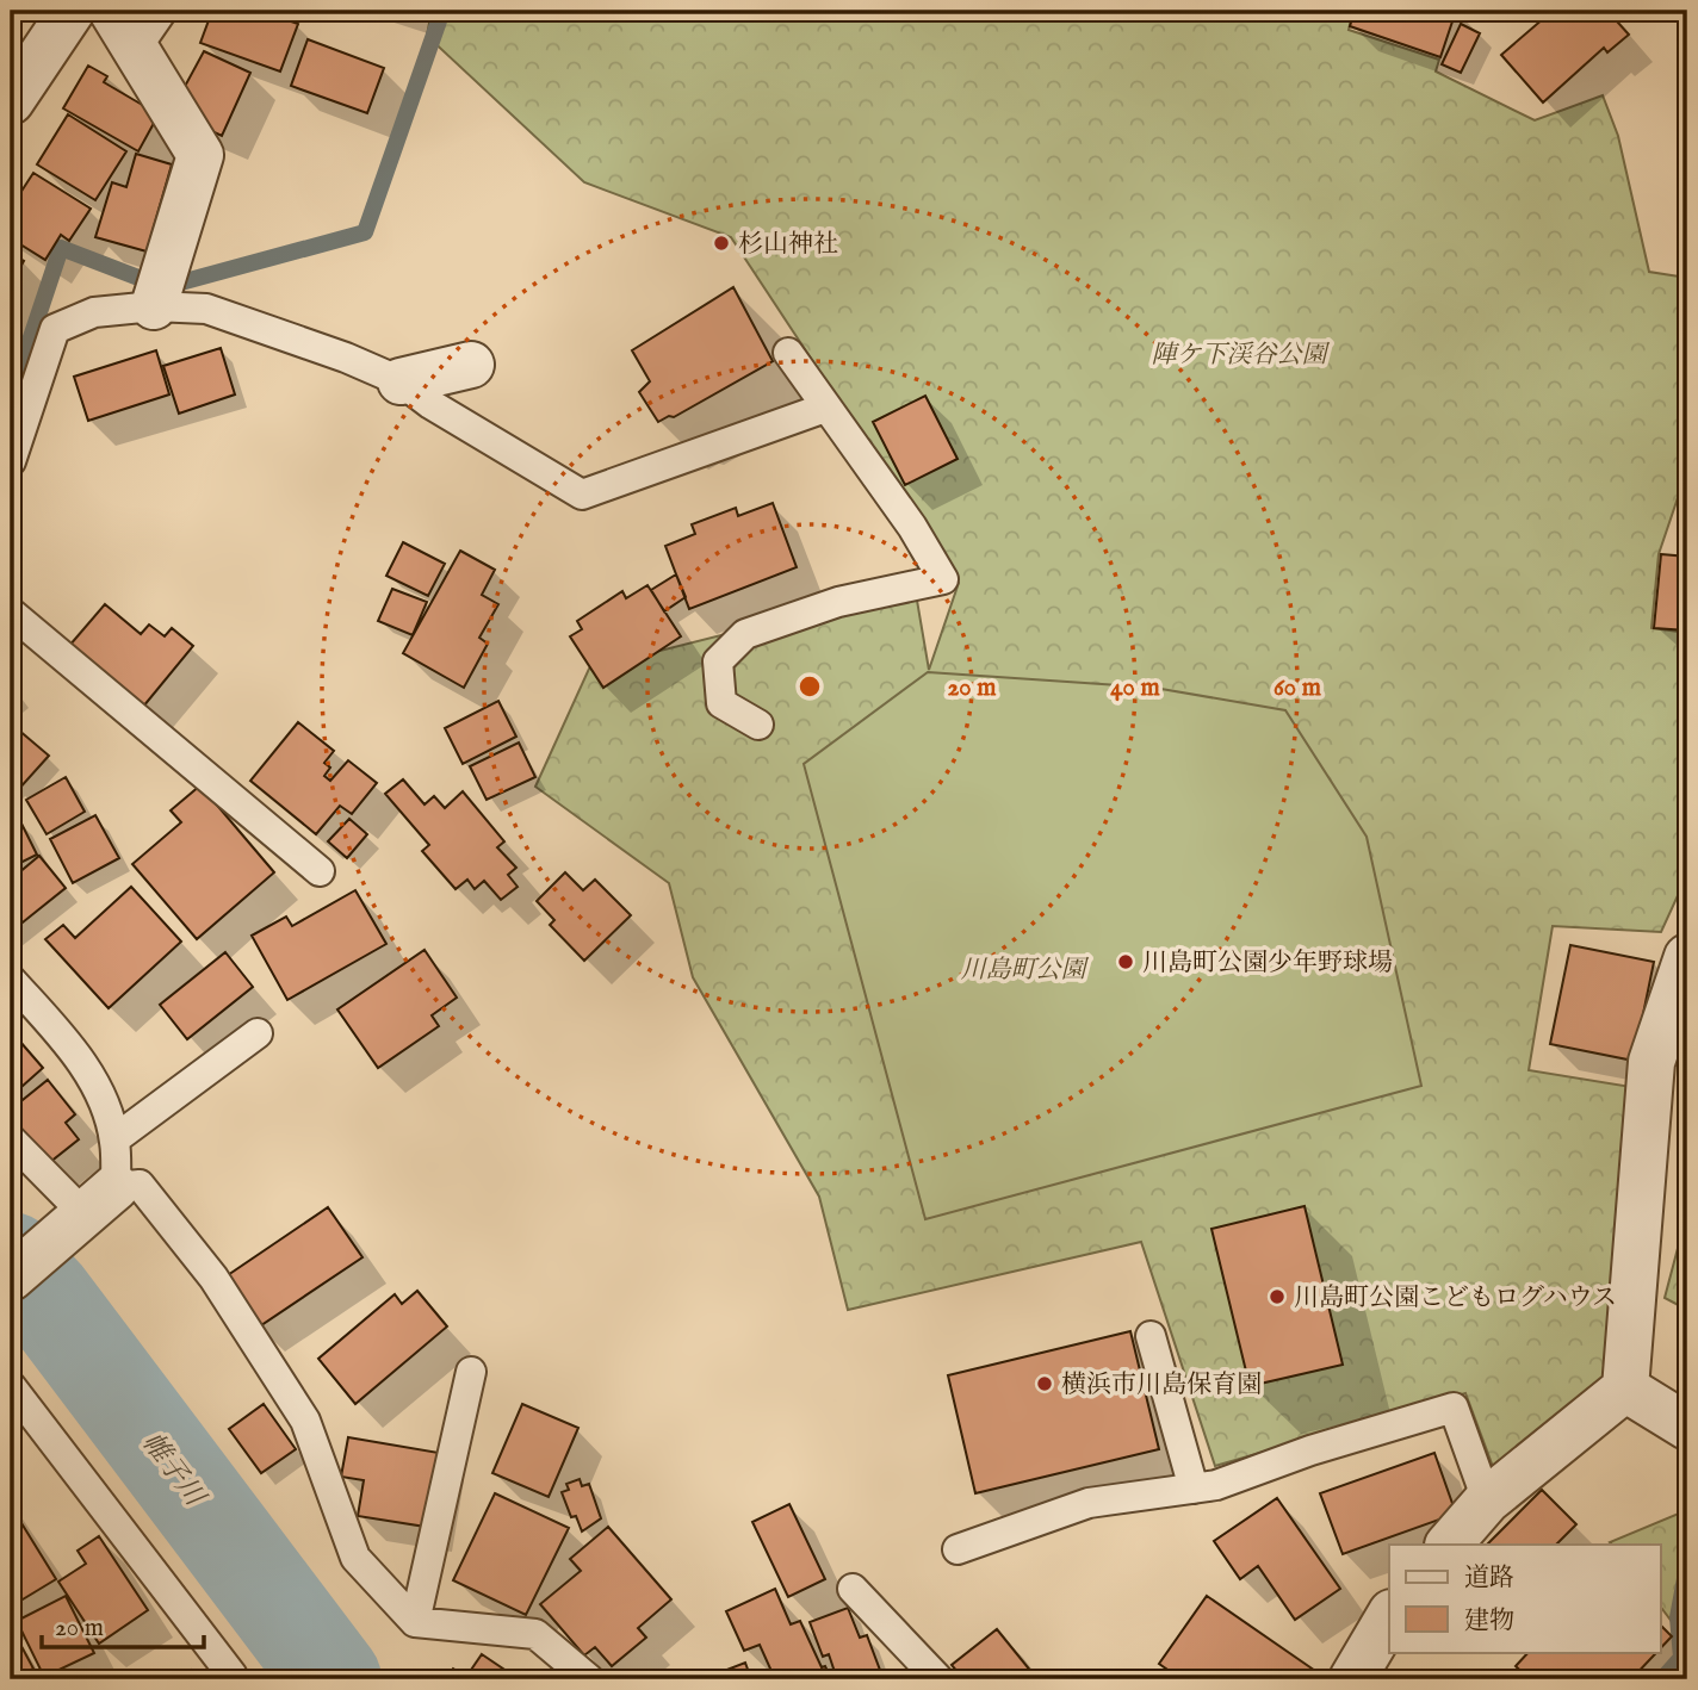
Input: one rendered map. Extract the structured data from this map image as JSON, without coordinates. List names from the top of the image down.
{
  "water": ["帷子川"],
  "parks": ["陣ケ下渓谷公園", "川島町公園"],
  "places": [
    "杉山神社",
    "川島町公園少年野球場",
    "川島町公園こどもログハウス",
    "横浜市川島保育園"
  ],
  "legend": ["道路", "建物"],
  "scale_bar": "20 m",
  "rings": ["20 m", "40 m", "60 m"]
}
